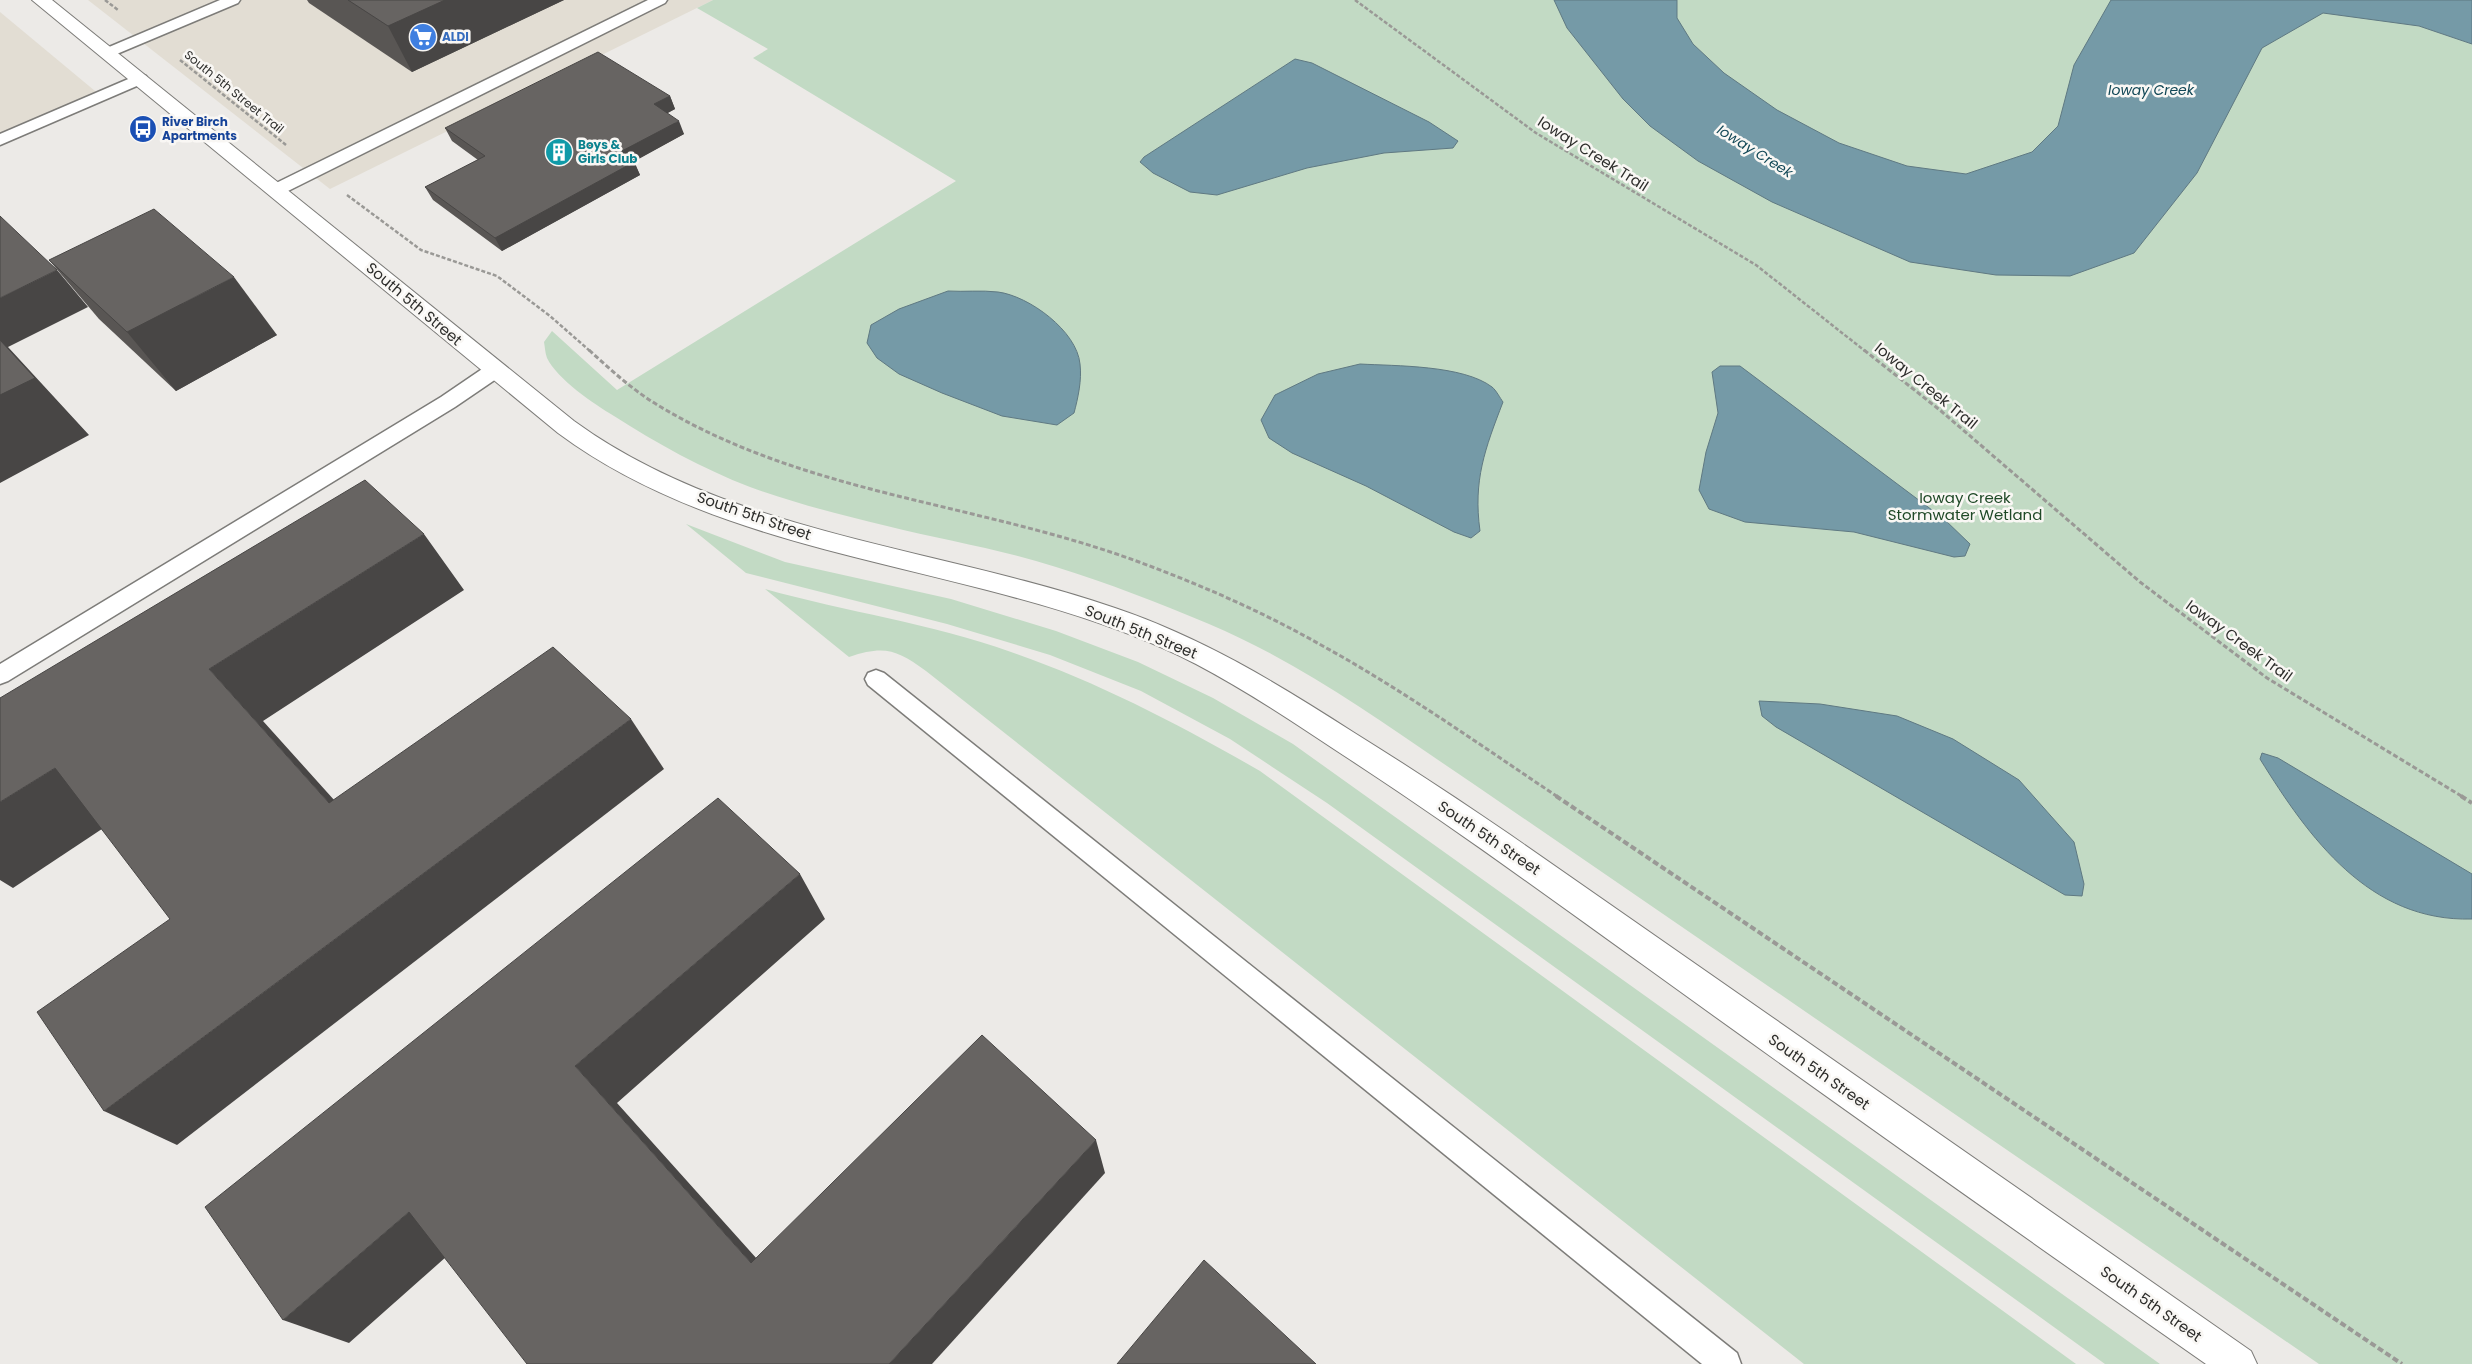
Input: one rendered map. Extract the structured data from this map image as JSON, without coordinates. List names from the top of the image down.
{
  "streets": {
    "street": ["South 5th Street"],
    "path": ["South 5th Street Trail", "Ioway Creek Trail"]
  },
  "water": ["Ioway Creek"],
  "parks": ["Ioway Creek Stormwater Wetland"],
  "places": {
    "supermarket": ["ALDI"],
    "bus stop": ["River Birch Apartments"],
    "building": ["Boys & Girls Club"]
  }
}
